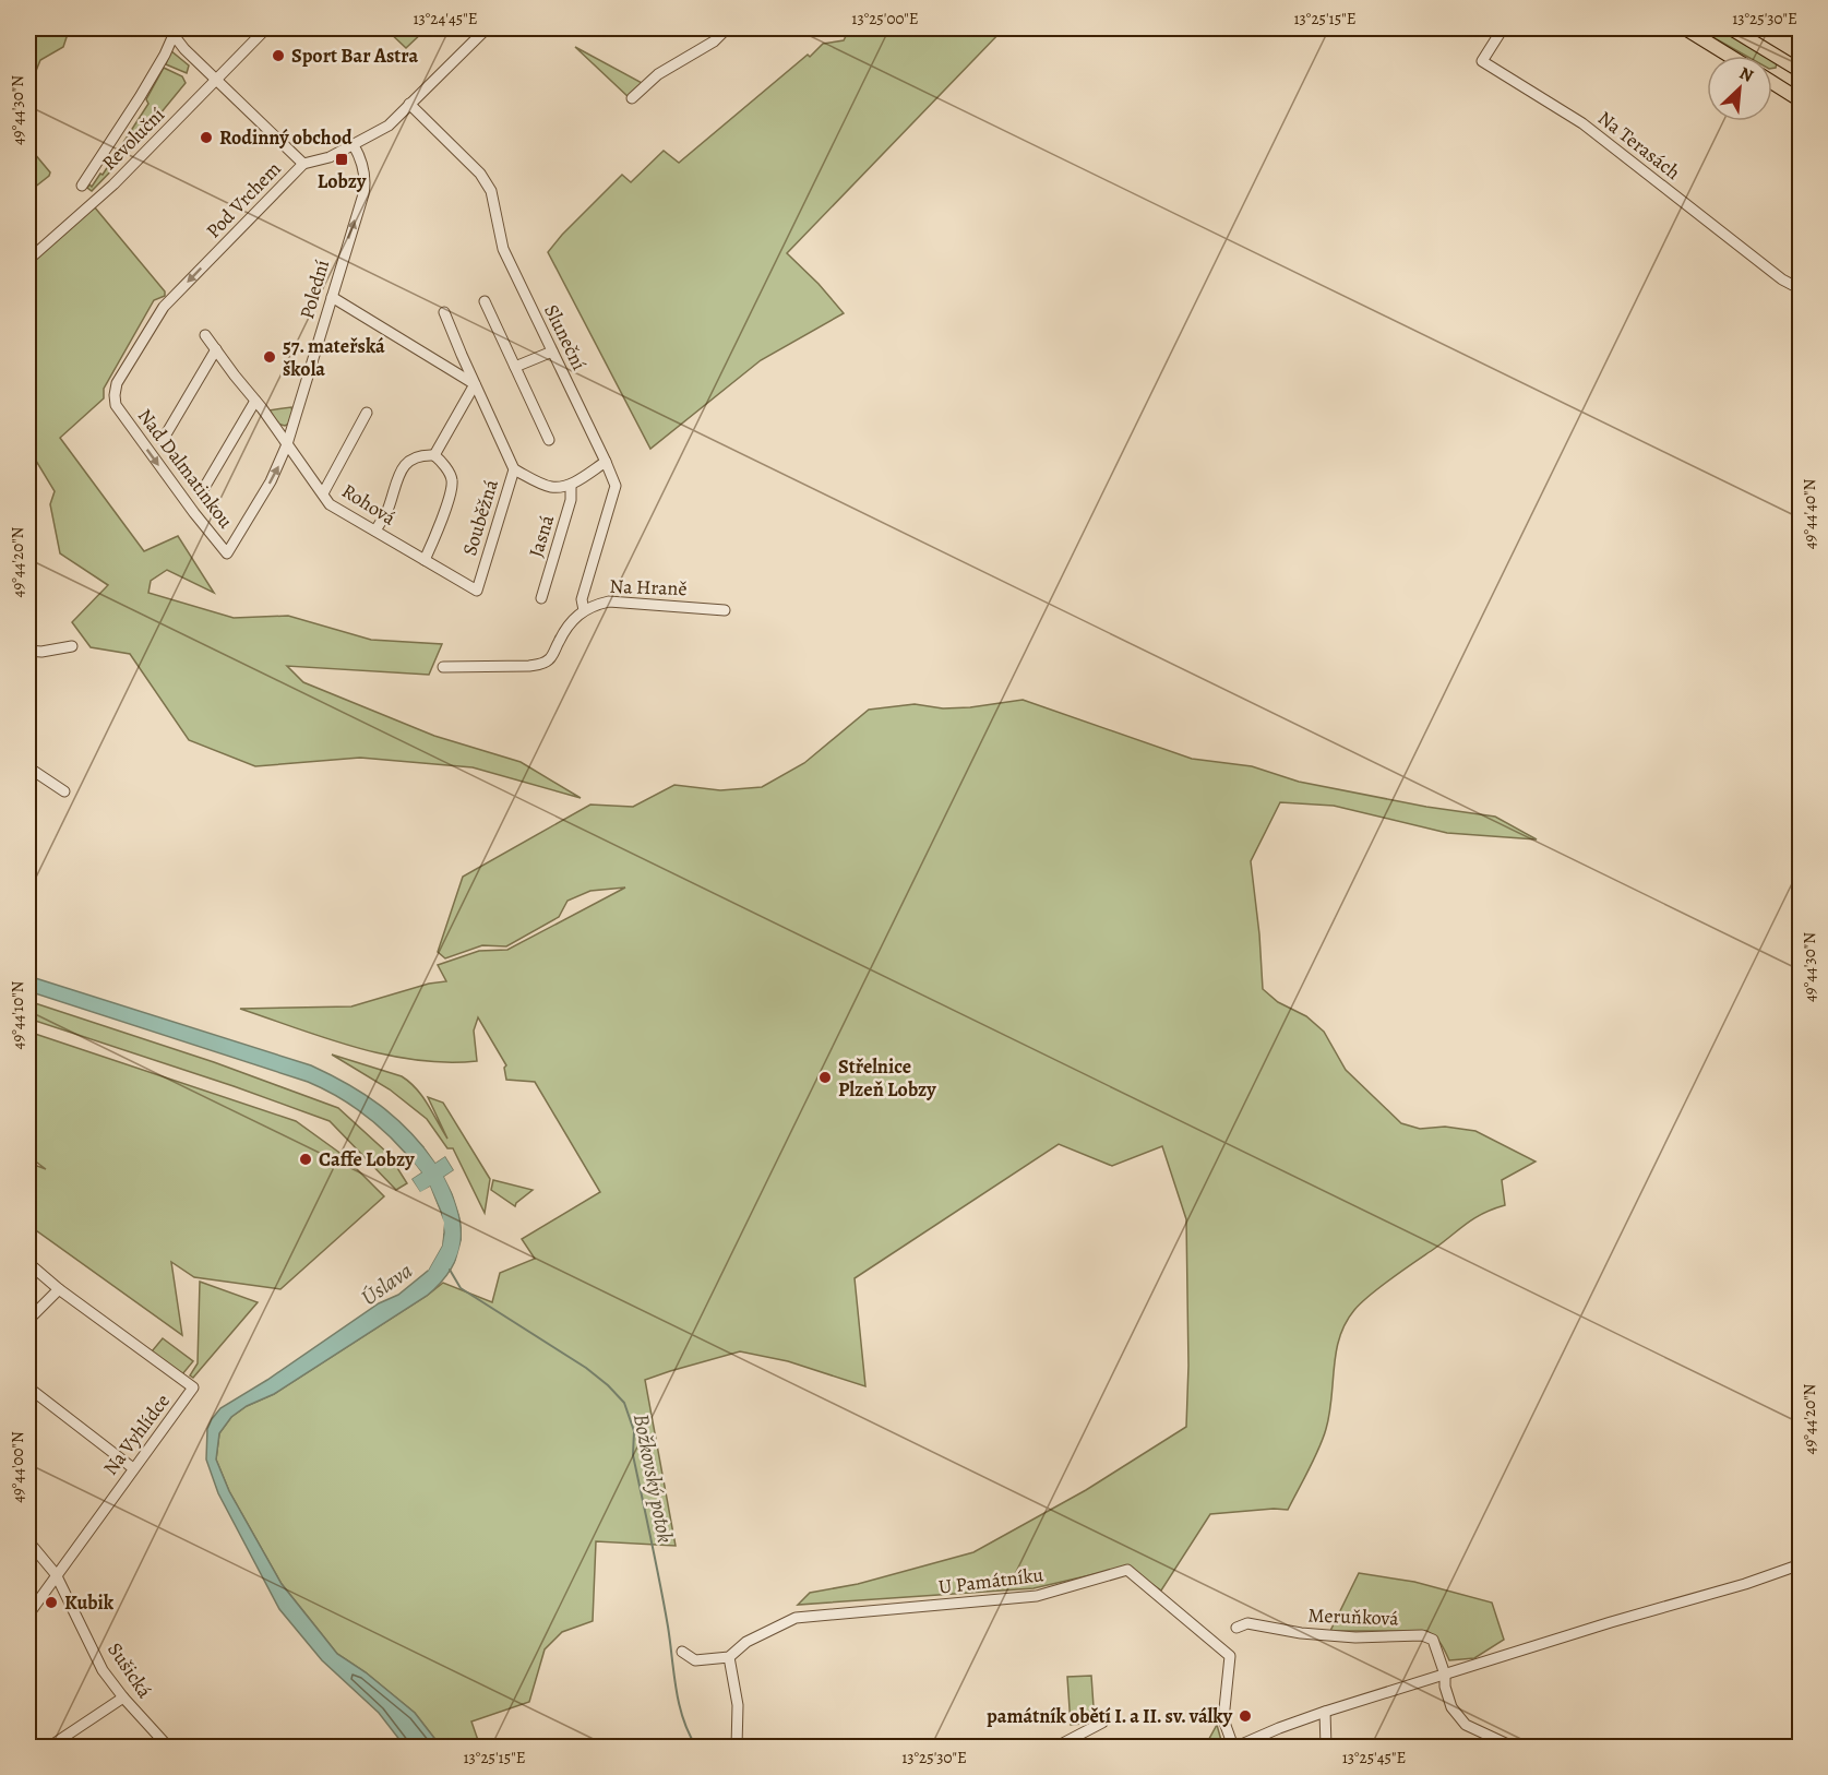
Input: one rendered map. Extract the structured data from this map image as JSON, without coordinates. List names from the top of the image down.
{
  "streets": {
    "street": [
      "Revoluční",
      "Na Terasách",
      "Pod Vrchem",
      "Polední",
      "Sluneční",
      "Nad Dalmatinkou",
      "Rohová",
      "Souběžná",
      "Jasná",
      "Na Hraně",
      "Na Vyhlídce",
      "U Památníku",
      "Meruňková",
      "Sušická"
    ]
  },
  "crossings": [
    ["Pod Vrchem", "Polední"],
    ["Pod Vrchem", "Sluneční"],
    ["Pod Vrchem", "Nad Dalmatinkou"],
    ["Polední", "Nad Dalmatinkou"],
    ["Sluneční", "Na Hraně"],
    ["Rohová", "Souběžná"],
    ["Na Vyhlídce", "Sušická"]
  ],
  "one_way": ["Pod Vrchem", "Polední"],
  "water": ["Úslava", "Božkovský potok"],
  "places": {
    "other": [
      "Sport Bar Astra",
      "Rodinný obchod",
      "57. mateřská škola",
      "Střelnice Plzeň Lobzy",
      "Caffe Lobzy",
      "Kubik",
      "památník obětí I. a II. sv. války"
    ],
    "transit": ["Lobzy"]
  },
  "north": "top right",
  "coordinates": [
    "13°24'45\"E",
    "13°25'00\"E",
    "13°25'15\"E",
    "13°25'30\"E",
    "49°44'30\"N",
    "49°44'40\"N",
    "49°44'20\"N",
    "49°44'10\"N",
    "49°44'00\"N",
    "13°25'45\"E"
  ]
}
